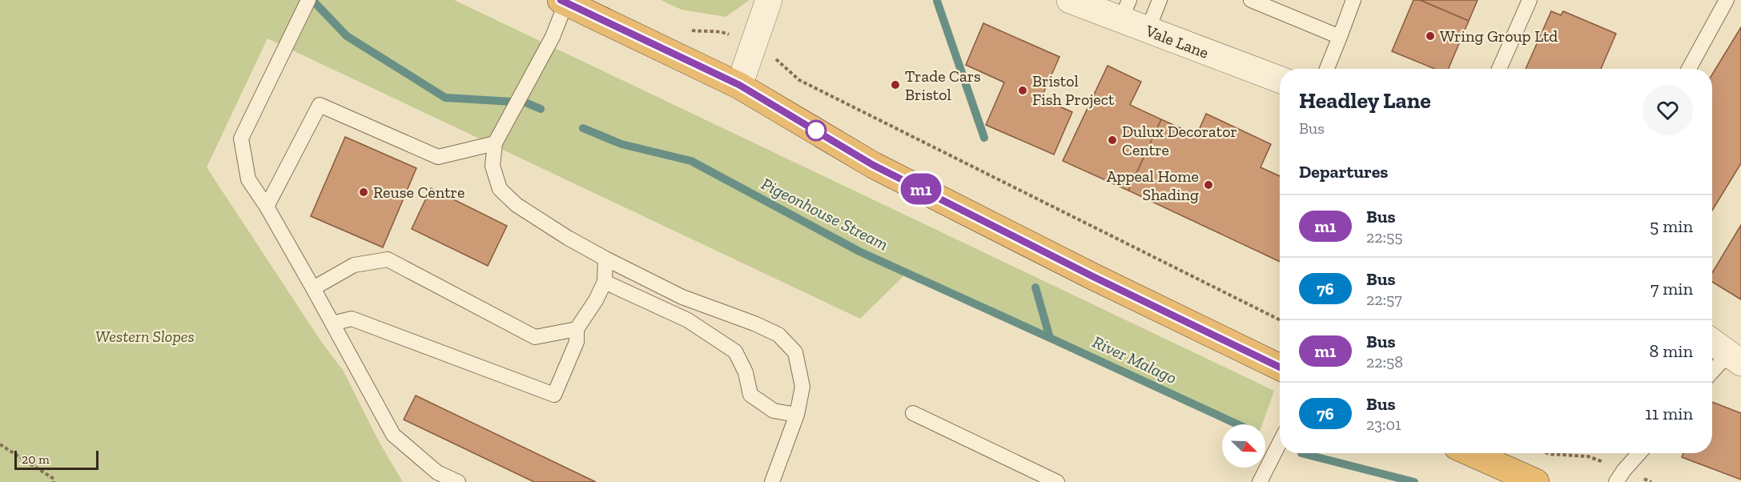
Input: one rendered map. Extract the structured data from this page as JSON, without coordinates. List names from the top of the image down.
{
  "streets": {
    "street": ["Vale Lane"]
  },
  "water": ["Pigeonhouse Stream", "River Malago"],
  "parks": ["Western Slopes"],
  "places": [
    "Wring Group Ltd",
    "Trade Cars Bristol",
    "Bristol Fish Project",
    "Dulux Decorator Centre",
    "Appeal Home Shading",
    "Reuse Centre"
  ],
  "lines": ["bus line m1"],
  "scale_bar": "20 m",
  "north": "bottom right",
  "page": {
    "on_map": "m1",
    "heading": [
      ["Headley Lane", "Bus"],
      "Departures"
    ],
    "list": [
      {
        "mark": "m1",
        "name": "Bus",
        "note": "22:55",
        "value": "5 min"
      },
      {
        "mark": "76",
        "name": "Bus",
        "note": "22:57",
        "value": "7 min"
      },
      {
        "mark": "m1",
        "name": "Bus",
        "note": "22:58",
        "value": "8 min"
      },
      {
        "mark": "76",
        "name": "Bus",
        "note": "23:01",
        "value": "11 min"
      }
    ],
    "scale": "20 m"
  }
}
